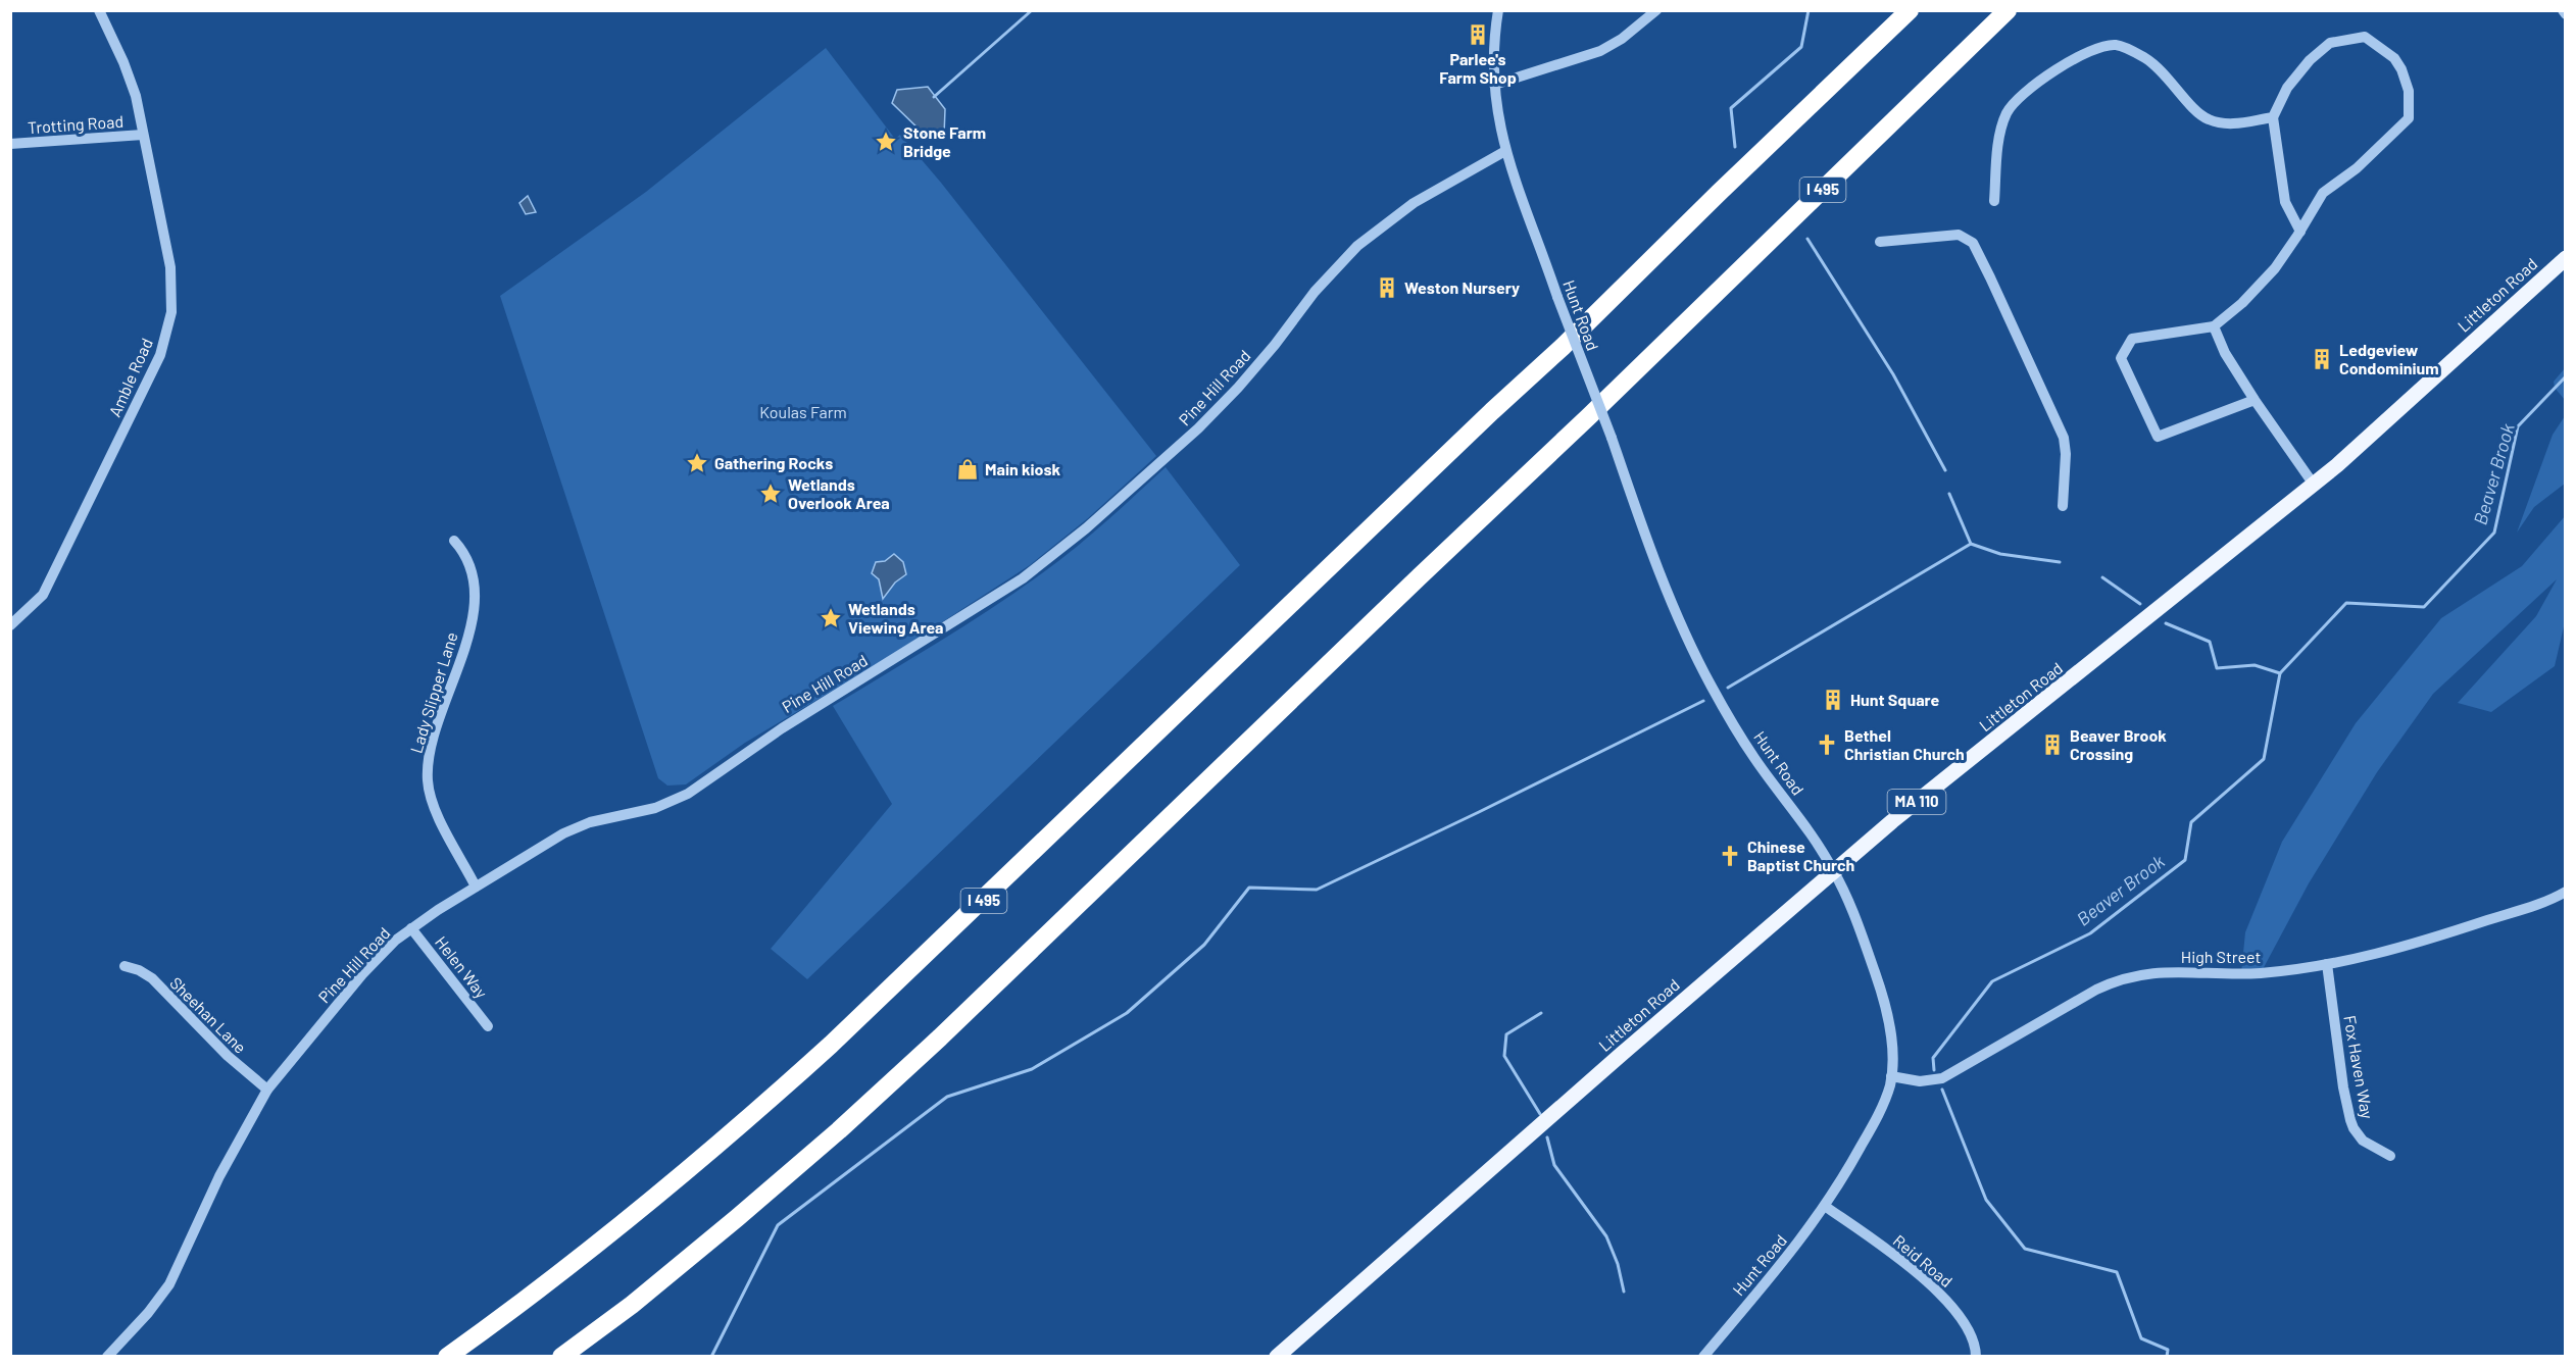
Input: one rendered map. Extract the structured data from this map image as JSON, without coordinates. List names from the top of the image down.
{
  "streets": {
    "highway": ["I 495"],
    "main road": ["Littleton Road", "MA 110"],
    "street": [
      "Trotting Road",
      "Hunt Road",
      "Amble Road",
      "Pine Hill Road",
      "Lady Slipper Lane",
      "High Street",
      "Helen Way",
      "Sheehan Lane",
      "Fox Haven Way",
      "Reid Road"
    ]
  },
  "crossings": [
    ["Trotting Road", "Amble Road"],
    ["Littleton Road", "Hunt Road"],
    ["Hunt Road", "Pine Hill Road"],
    ["Hunt Road", "High Street"],
    ["Hunt Road", "Reid Road"],
    ["Pine Hill Road", "Lady Slipper Lane"],
    ["Pine Hill Road", "Helen Way"],
    ["Pine Hill Road", "Sheehan Lane"],
    ["High Street", "Fox Haven Way"]
  ],
  "water": ["Beaver Brook"],
  "parks": ["Koulas Farm"],
  "places": {
    "building": [
      "Parlee's Farm Shop",
      "Weston Nursery",
      "Ledgeview Condominium",
      "Hunt Square",
      "Beaver Brook Crossing"
    ],
    "place": [
      "Stone Farm Bridge",
      "Gathering Rocks",
      "Wetlands Overlook Area",
      "Wetlands Viewing Area"
    ],
    "shop": ["Main kiosk"],
    "church": ["Bethel Christian Church", "Chinese Baptist Church"]
  }
}
